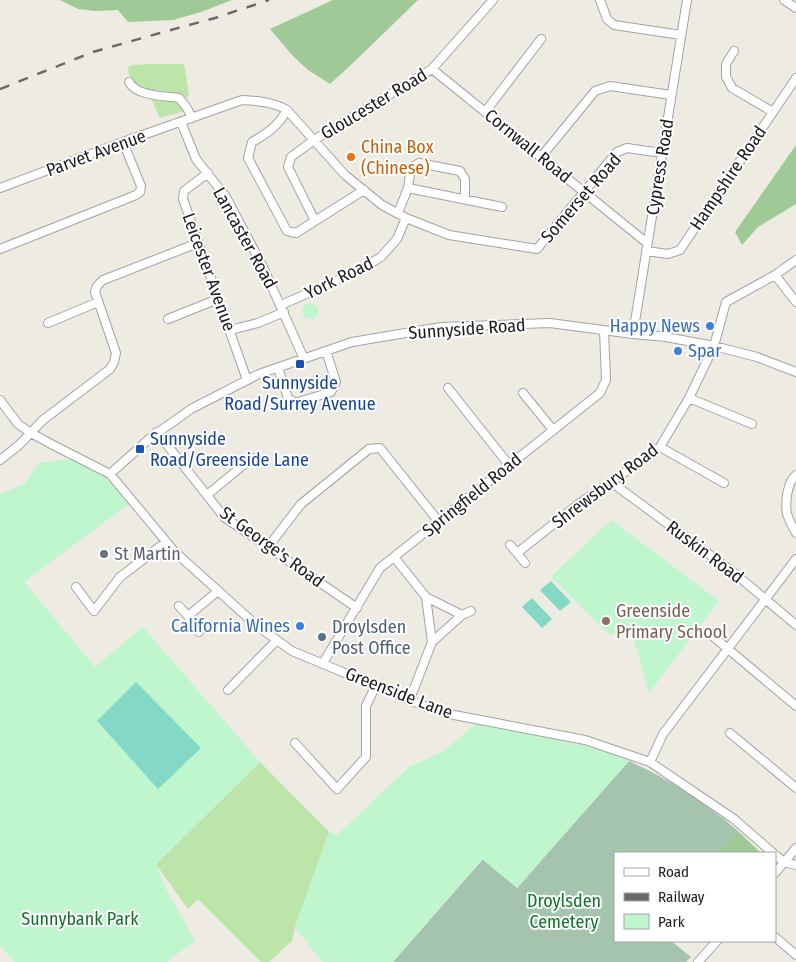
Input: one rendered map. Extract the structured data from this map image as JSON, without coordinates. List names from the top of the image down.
{
  "streets": {
    "street": [
      "Gloucester Road",
      "Cornwall Road",
      "Parvet Avenue",
      "Cypress Road",
      "Hampshire Road",
      "Somerset Road",
      "Lancaster Road",
      "Leicester Avenue",
      "York Road",
      "Sunnyside Road",
      "Shrewsbury Road",
      "Springfield Road",
      "St George's Road",
      "Ruskin Road",
      "Greenside Lane"
    ]
  },
  "crossings": [
    ["Gloucester Road", "Cornwall Road"],
    ["Gloucester Road", "Somerset Road"],
    ["Cornwall Road", "Cypress Road"],
    ["Cornwall Road", "Hampshire Road"],
    ["Cornwall Road", "Somerset Road"],
    ["Parvet Avenue", "Somerset Road"],
    ["Parvet Avenue", "Lancaster Road"],
    ["Cypress Road", "Hampshire Road"],
    ["Cypress Road", "Somerset Road"],
    ["Cypress Road", "Sunnyside Road"],
    ["Somerset Road", "York Road"],
    ["Lancaster Road", "Leicester Avenue"],
    ["Lancaster Road", "York Road"],
    ["Lancaster Road", "Sunnyside Road"],
    ["Leicester Avenue", "York Road"],
    ["Leicester Avenue", "Sunnyside Road"],
    ["Sunnyside Road", "Shrewsbury Road"],
    ["Sunnyside Road", "Springfield Road"],
    ["Sunnyside Road", "St George's Road"],
    ["Sunnyside Road", "Greenside Lane"],
    ["Shrewsbury Road", "Ruskin Road"],
    ["Springfield Road", "St George's Road"],
    ["Springfield Road", "Greenside Lane"]
  ],
  "parks": ["Droylsden Cemetery", "Sunnybank Park"],
  "places": {
    "other": [
      "China Box (Chinese)",
      "Happy News",
      "Spar",
      "St Martin",
      "Greenside Primary School",
      "California Wines",
      "Droylsden Post Office"
    ],
    "transit": ["Sunnyside Road/Surrey Avenue", "Sunnyside Road/Greenside Lane"]
  },
  "legend": ["Road", "Railway", "Park"]
}
